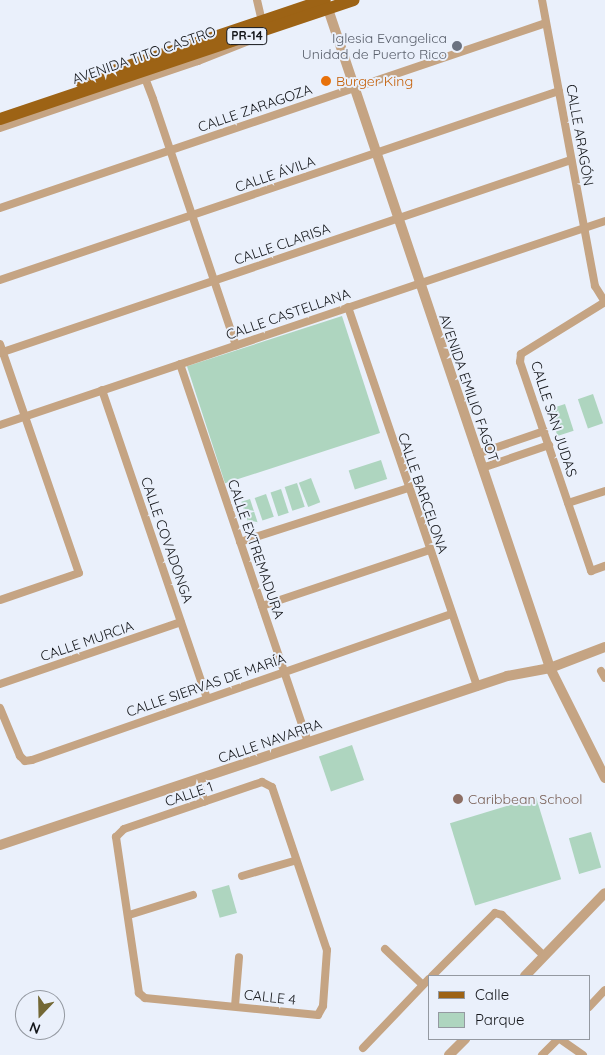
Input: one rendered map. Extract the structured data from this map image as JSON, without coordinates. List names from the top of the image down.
{
  "streets": {
    "main road": ["PR-14", "AVENIDA TITO CASTRO"],
    "street": [
      "CALLE ZARAGOZA",
      "CALLE ARAGÓN",
      "CALLE ÁVILA",
      "CALLE CLARISA",
      "CALLE CASTELLANA",
      "AVENIDA EMILIO FAGOT",
      "CALLE SAN JUDAS",
      "CALLE BARCELONA",
      "CALLE COVADONGA",
      "CALLE EXTREMADURA",
      "CALLE MURCIA",
      "CALLE SIERVAS DE MARÍA",
      "CALLE NAVARRA",
      "CALLE 1",
      "CALLE 4"
    ]
  },
  "crossings": [
    ["AVENIDA TITO CASTRO", "AVENIDA EMILIO FAGOT"],
    ["CALLE ZARAGOZA", "CALLE ARAGÓN"],
    ["CALLE ZARAGOZA", "AVENIDA EMILIO FAGOT"],
    ["CALLE ARAGÓN", "CALLE ÁVILA"],
    ["CALLE ARAGÓN", "CALLE CLARISA"],
    ["CALLE ARAGÓN", "CALLE CASTELLANA"],
    ["CALLE ARAGÓN", "CALLE SAN JUDAS"],
    ["CALLE ÁVILA", "AVENIDA EMILIO FAGOT"],
    ["CALLE CLARISA", "AVENIDA EMILIO FAGOT"],
    ["CALLE CASTELLANA", "AVENIDA EMILIO FAGOT"],
    ["CALLE CASTELLANA", "CALLE BARCELONA"],
    ["CALLE CASTELLANA", "CALLE COVADONGA"],
    ["CALLE CASTELLANA", "CALLE EXTREMADURA"],
    ["AVENIDA EMILIO FAGOT", "CALLE NAVARRA"],
    ["CALLE BARCELONA", "CALLE SIERVAS DE MARÍA"],
    ["CALLE BARCELONA", "CALLE NAVARRA"],
    ["CALLE COVADONGA", "CALLE MURCIA"],
    ["CALLE COVADONGA", "CALLE SIERVAS DE MARÍA"],
    ["CALLE EXTREMADURA", "CALLE SIERVAS DE MARÍA"],
    ["CALLE EXTREMADURA", "CALLE NAVARRA"],
    ["CALLE 1", "CALLE 4"]
  ],
  "places": ["Iglesia Evangelica Unidad de Puerto Rico", "Burger King", "Caribbean School"],
  "legend": ["Calle", "Parque"],
  "north": "bottom"
}
